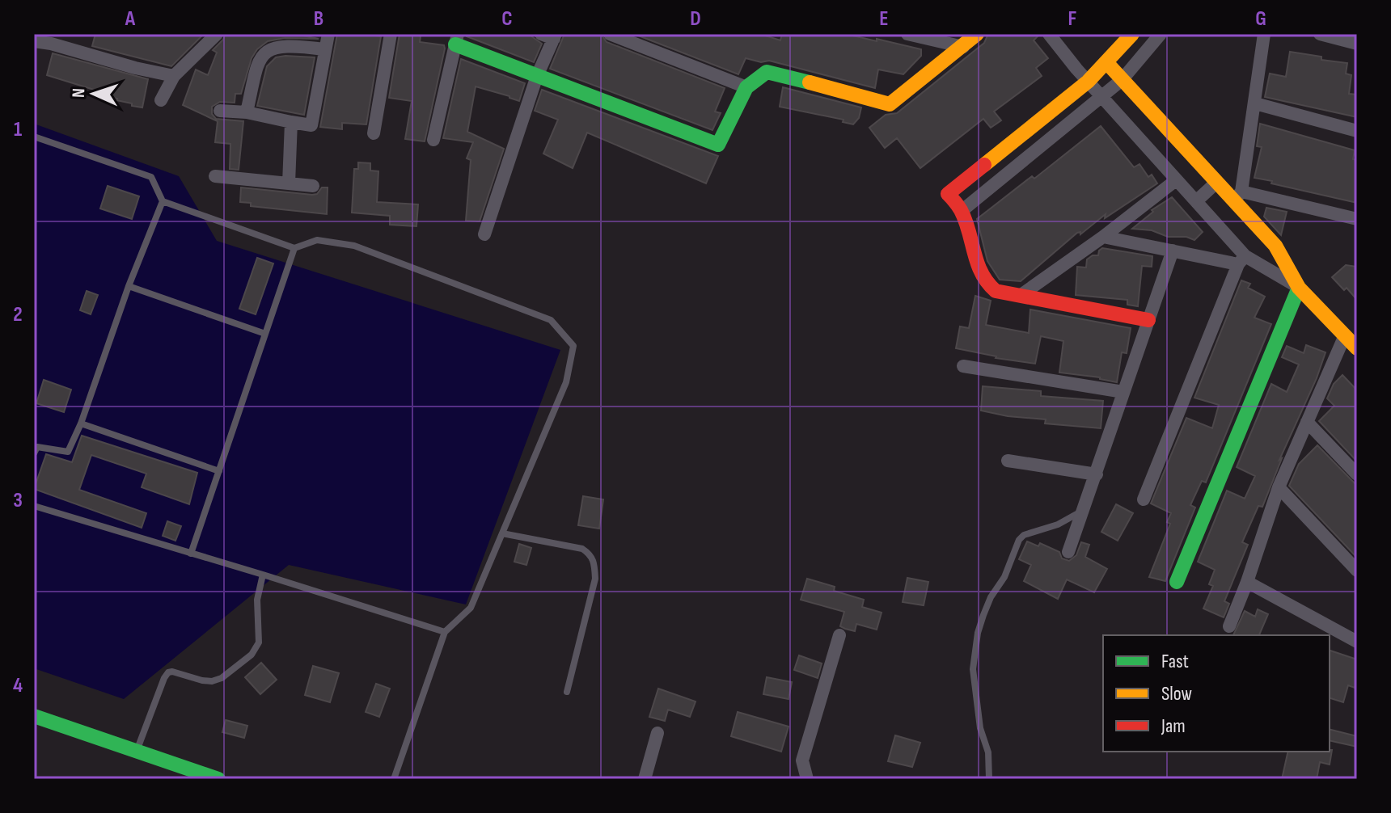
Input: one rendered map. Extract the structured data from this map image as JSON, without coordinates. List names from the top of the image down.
{
  "legend": ["Fast", "Slow", "Jam"],
  "north": "left",
  "grid": {
    "columns": [
      "A",
      "B",
      "C",
      "D",
      "E",
      "F",
      "G"
    ],
    "rows": [
      "1",
      "2",
      "3",
      "4"
    ]
  }
}
